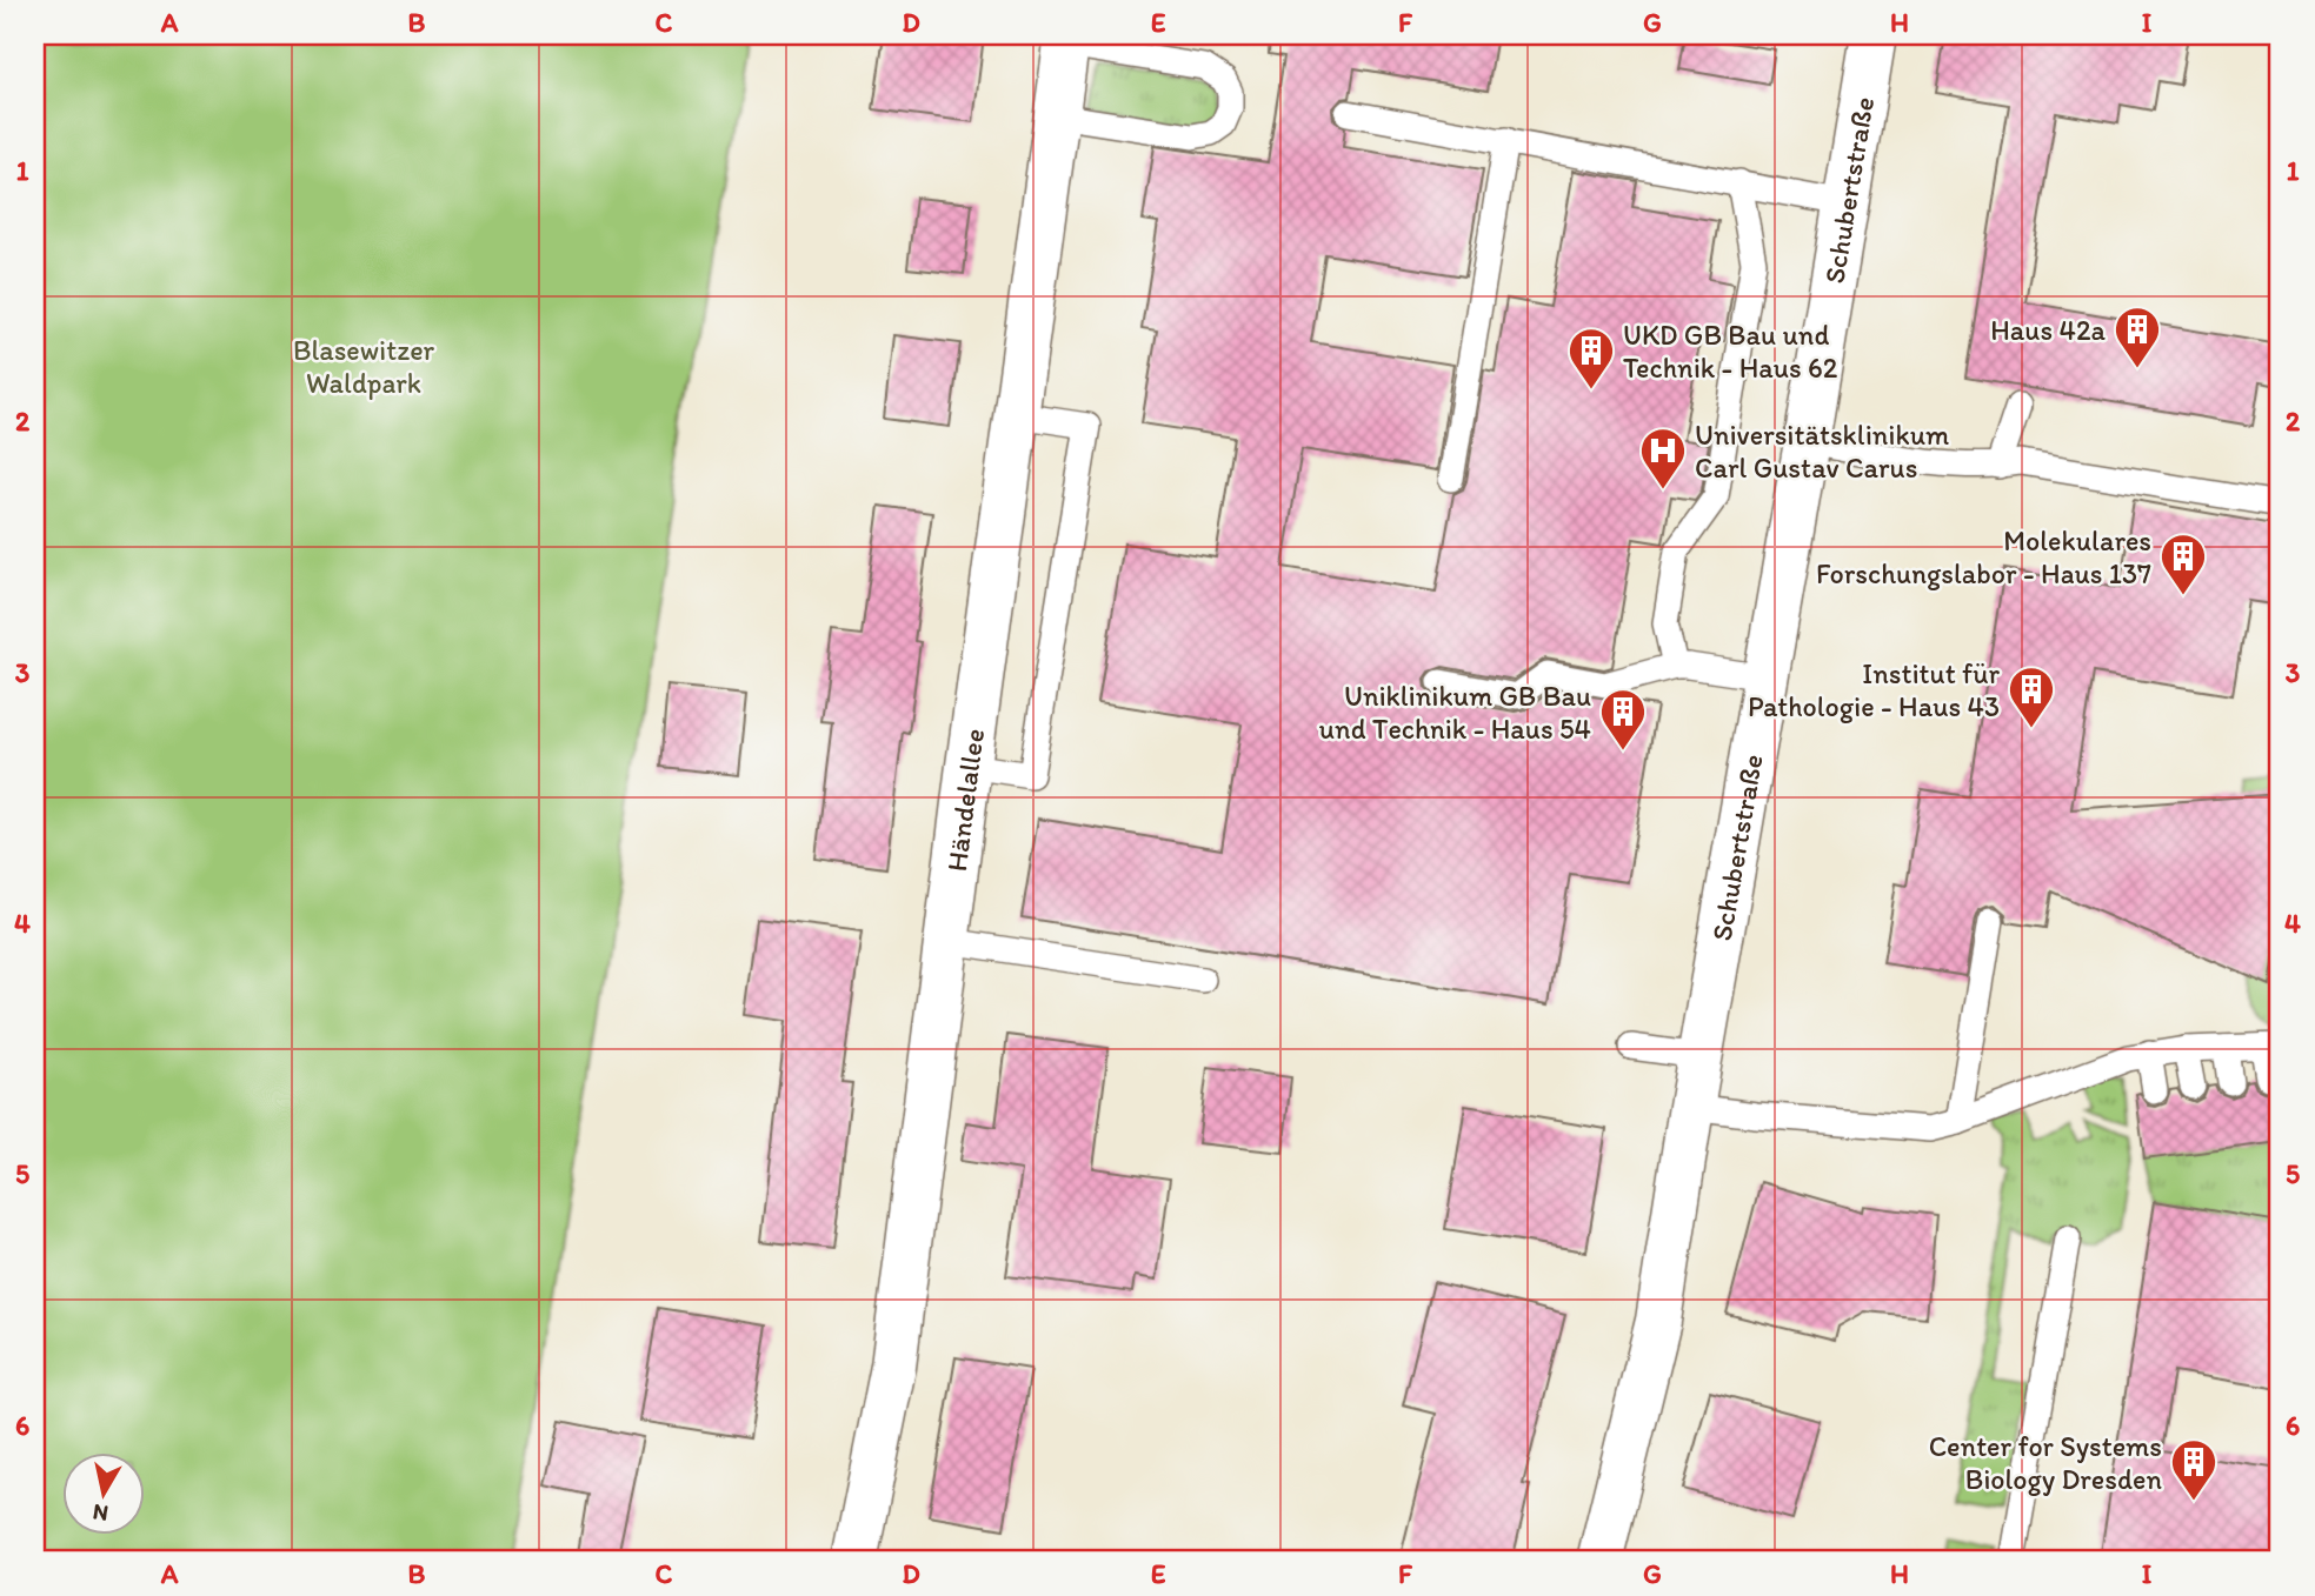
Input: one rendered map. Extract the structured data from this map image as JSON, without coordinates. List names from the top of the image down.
{
  "streets": {
    "street": ["Schubertstraße", "Händelallee"]
  },
  "parks": ["Blasewitzer Waldpark"],
  "places": {
    "building": [
      "Haus 42a",
      "UKD GB Bau und Technik - Haus 62",
      "Molekulares Forschungslabor - Haus 137",
      "Institut für Pathologie - Haus 43",
      "Uniklinikum GB Bau und Technik - Haus 54",
      "Center for Systems Biology Dresden"
    ],
    "hospital": ["Universitätsklinikum Carl Gustav Carus"]
  },
  "north": "bottom",
  "grid": {
    "columns": [
      "A",
      "B",
      "C",
      "D",
      "E",
      "F",
      "G",
      "H",
      "I"
    ],
    "rows": [
      "1",
      "2",
      "3",
      "4",
      "5",
      "6"
    ]
  }
}
